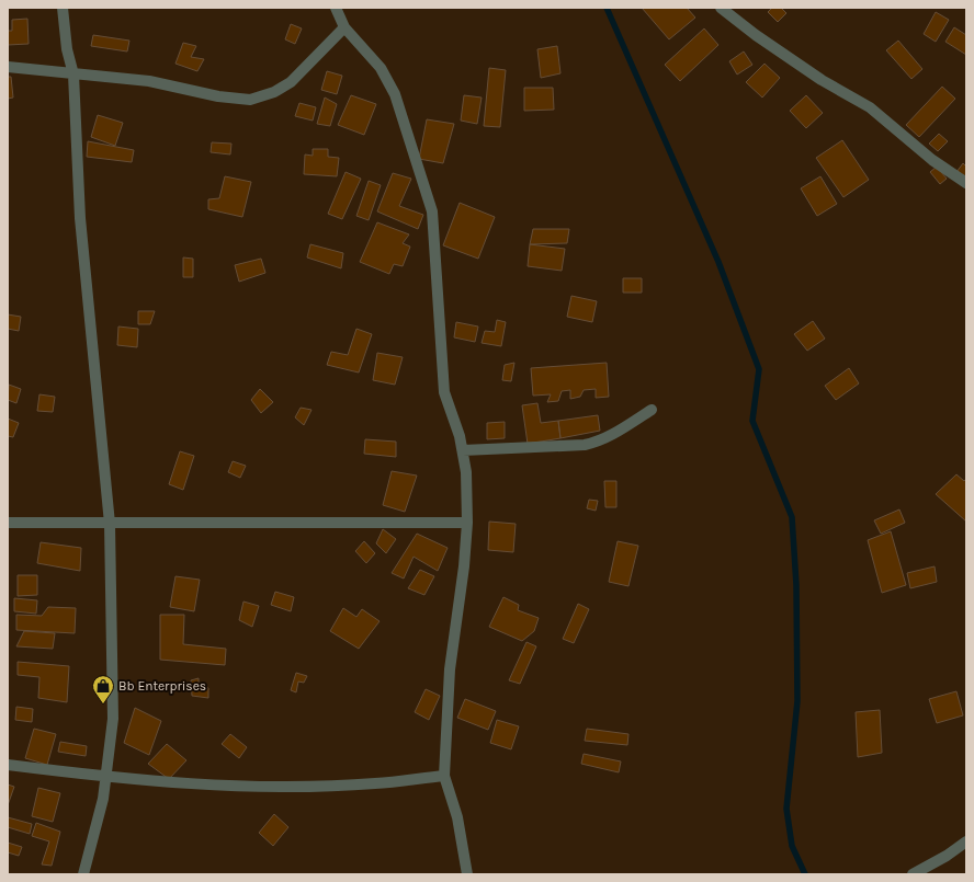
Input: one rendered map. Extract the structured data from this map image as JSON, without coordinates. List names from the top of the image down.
{
  "places": {
    "shop": ["Bb Enterprises"]
  }
}
